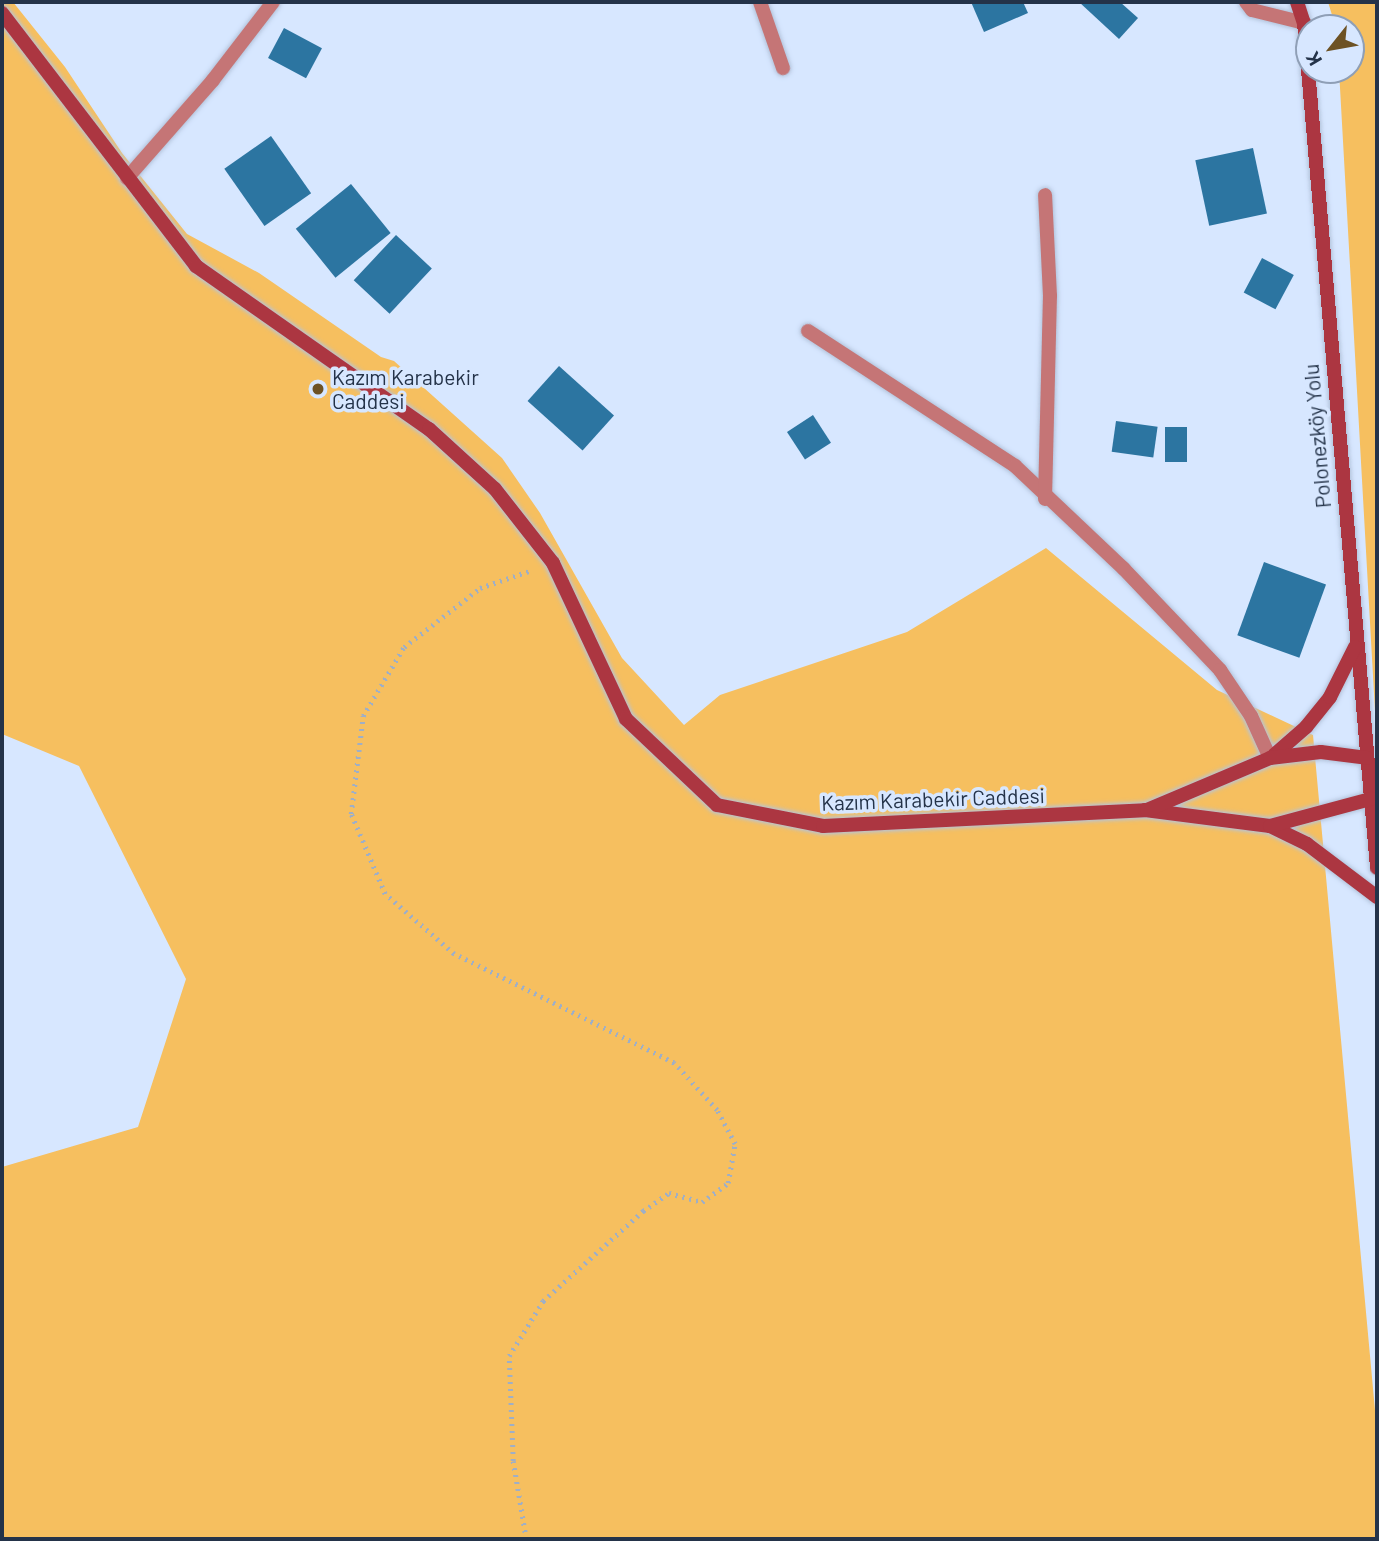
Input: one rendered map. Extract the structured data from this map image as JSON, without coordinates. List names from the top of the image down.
{
  "streets": {
    "street": ["Polonezköy Yolu", "Kazım Karabekir Caddesi"]
  },
  "places": ["Kazım Karabekir Caddesi"],
  "north": "bottom left"
}
